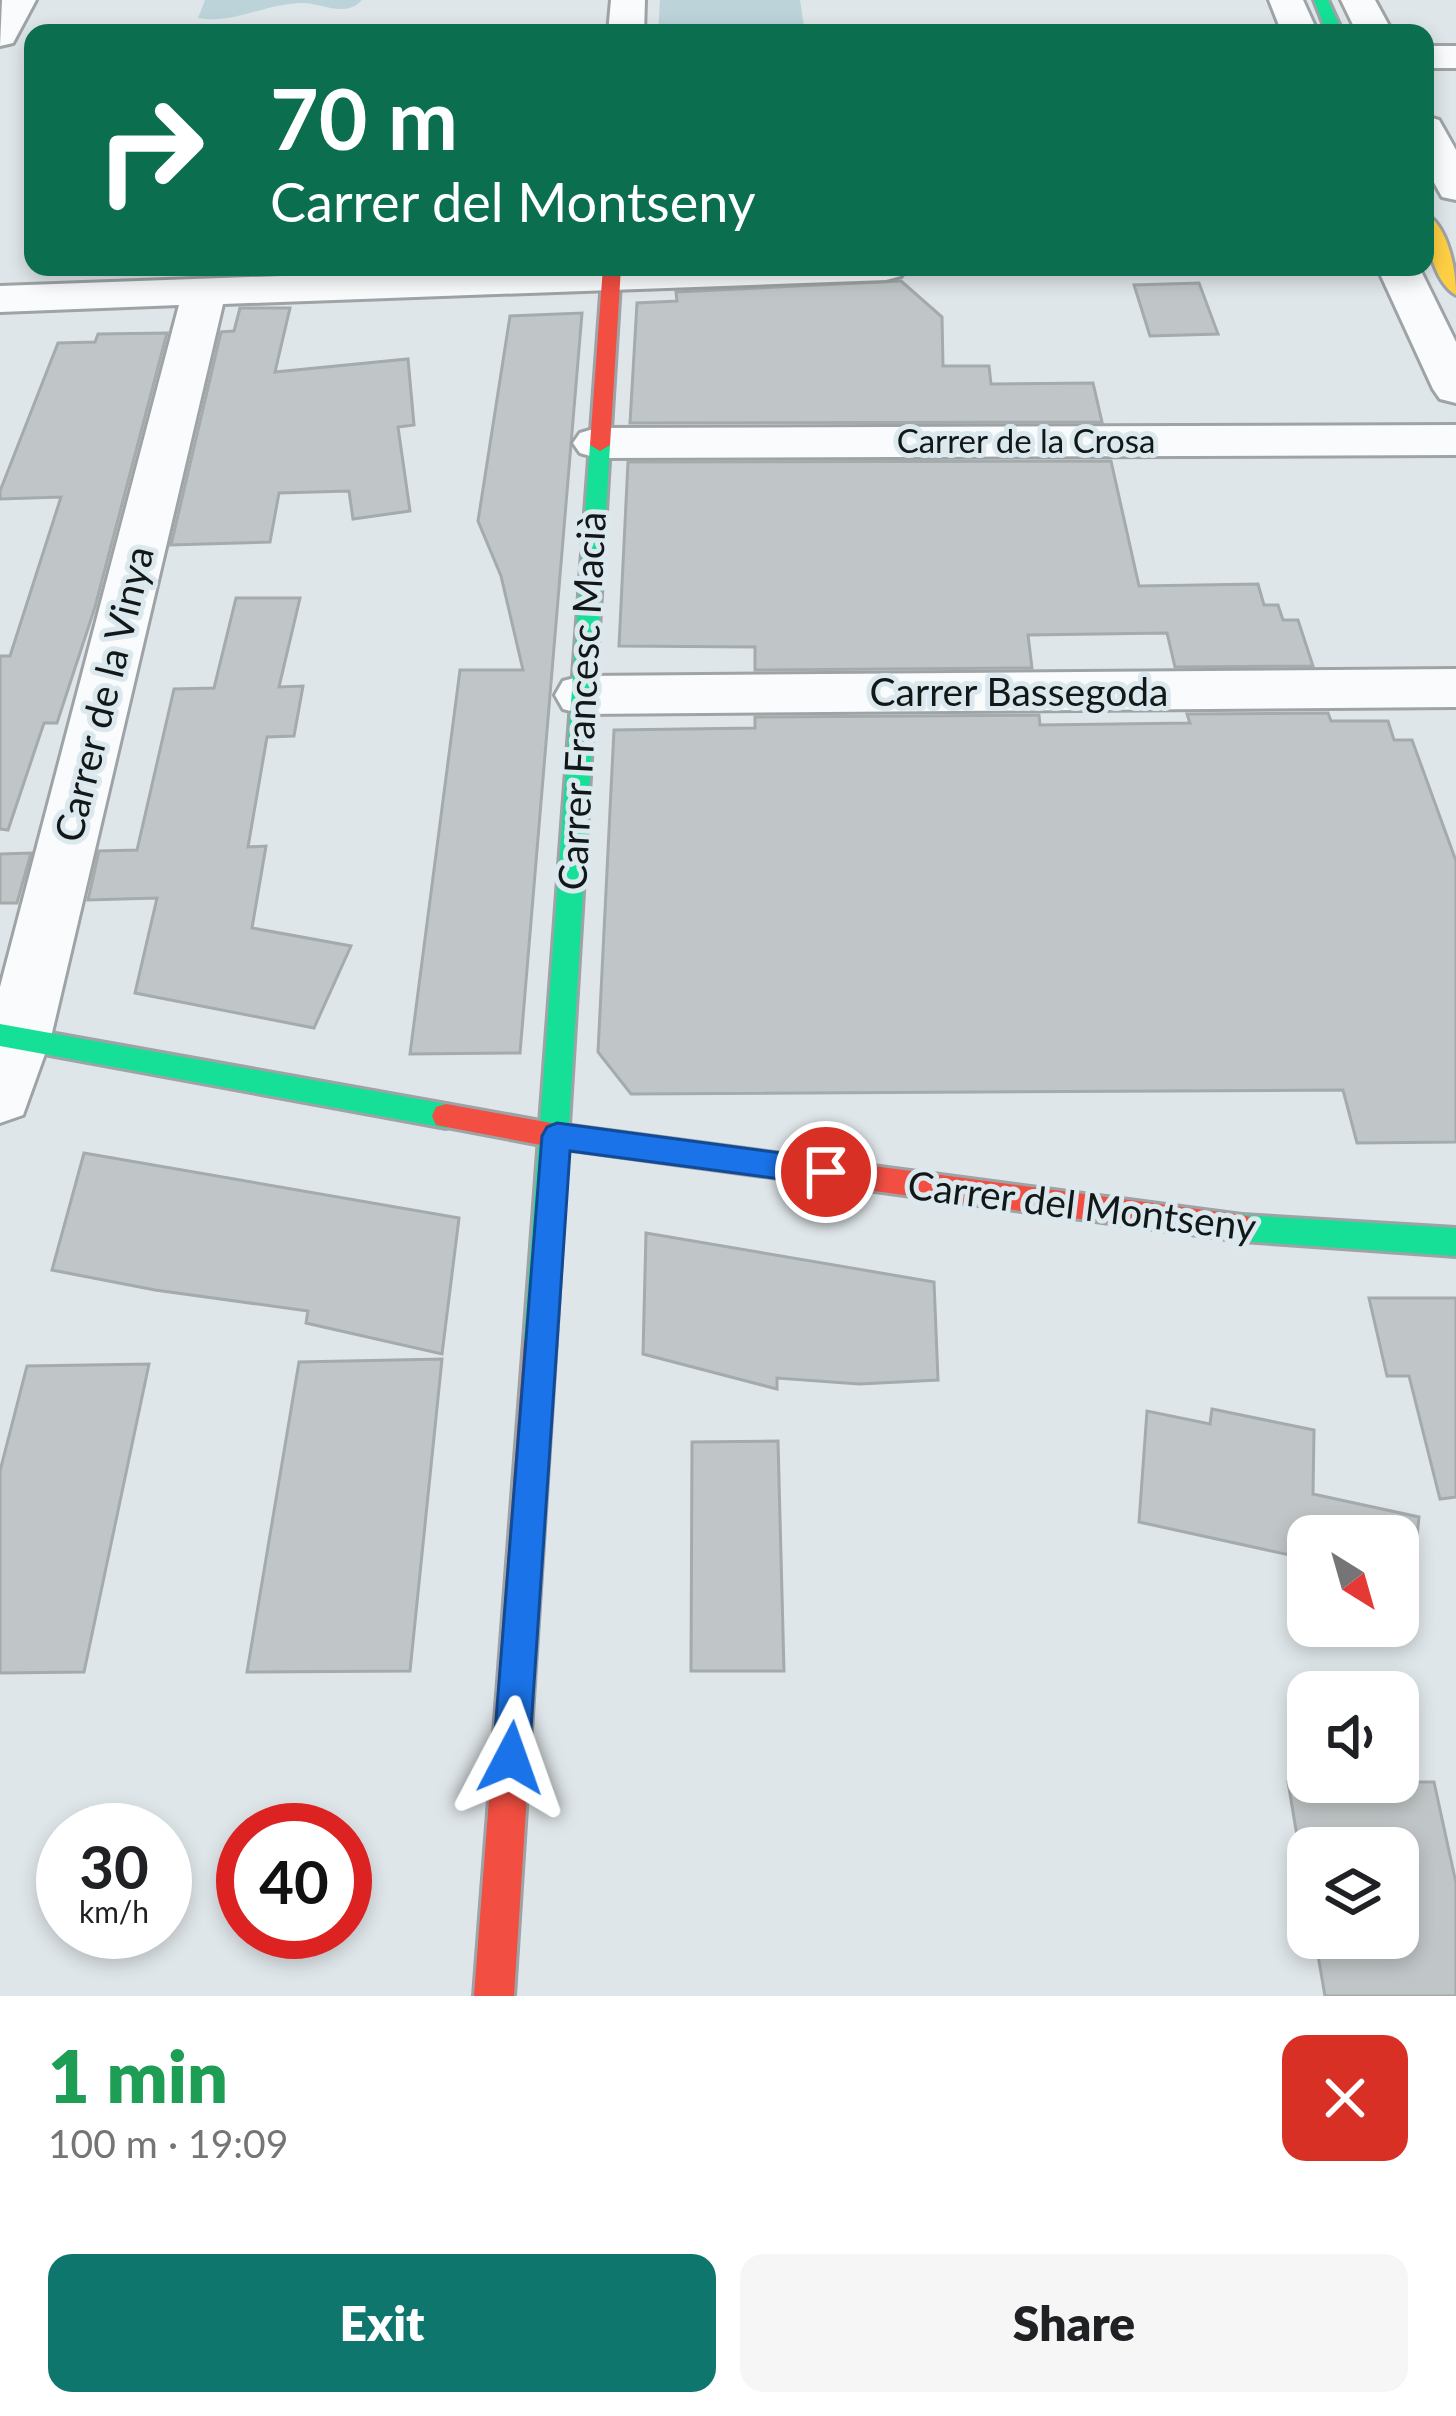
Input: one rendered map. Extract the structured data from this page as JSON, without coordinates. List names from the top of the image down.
{
  "streets": {
    "street": [
      "Carrer de la Crosa",
      "Carrer Bassegoda",
      "Carrer de la Vinya",
      "Carrer Francesc Macià",
      "Carrer del Montseny"
    ]
  },
  "crossings": [
    ["Carrer de la Crosa", "Carrer Francesc Macià"],
    ["Carrer Bassegoda", "Carrer Francesc Macià"],
    ["Carrer de la Vinya", "Carrer del Montseny"],
    ["Carrer Francesc Macià", "Carrer del Montseny"]
  ],
  "north": "bottom right",
  "page": {
    "turn": ["70 m", "Carrer del Montseny"],
    "speed": "30 km/h",
    "limit": "40",
    "heading": ["1 min", "100 m · 19:09"],
    "buttons": ["Exit", "Share"]
  }
}
